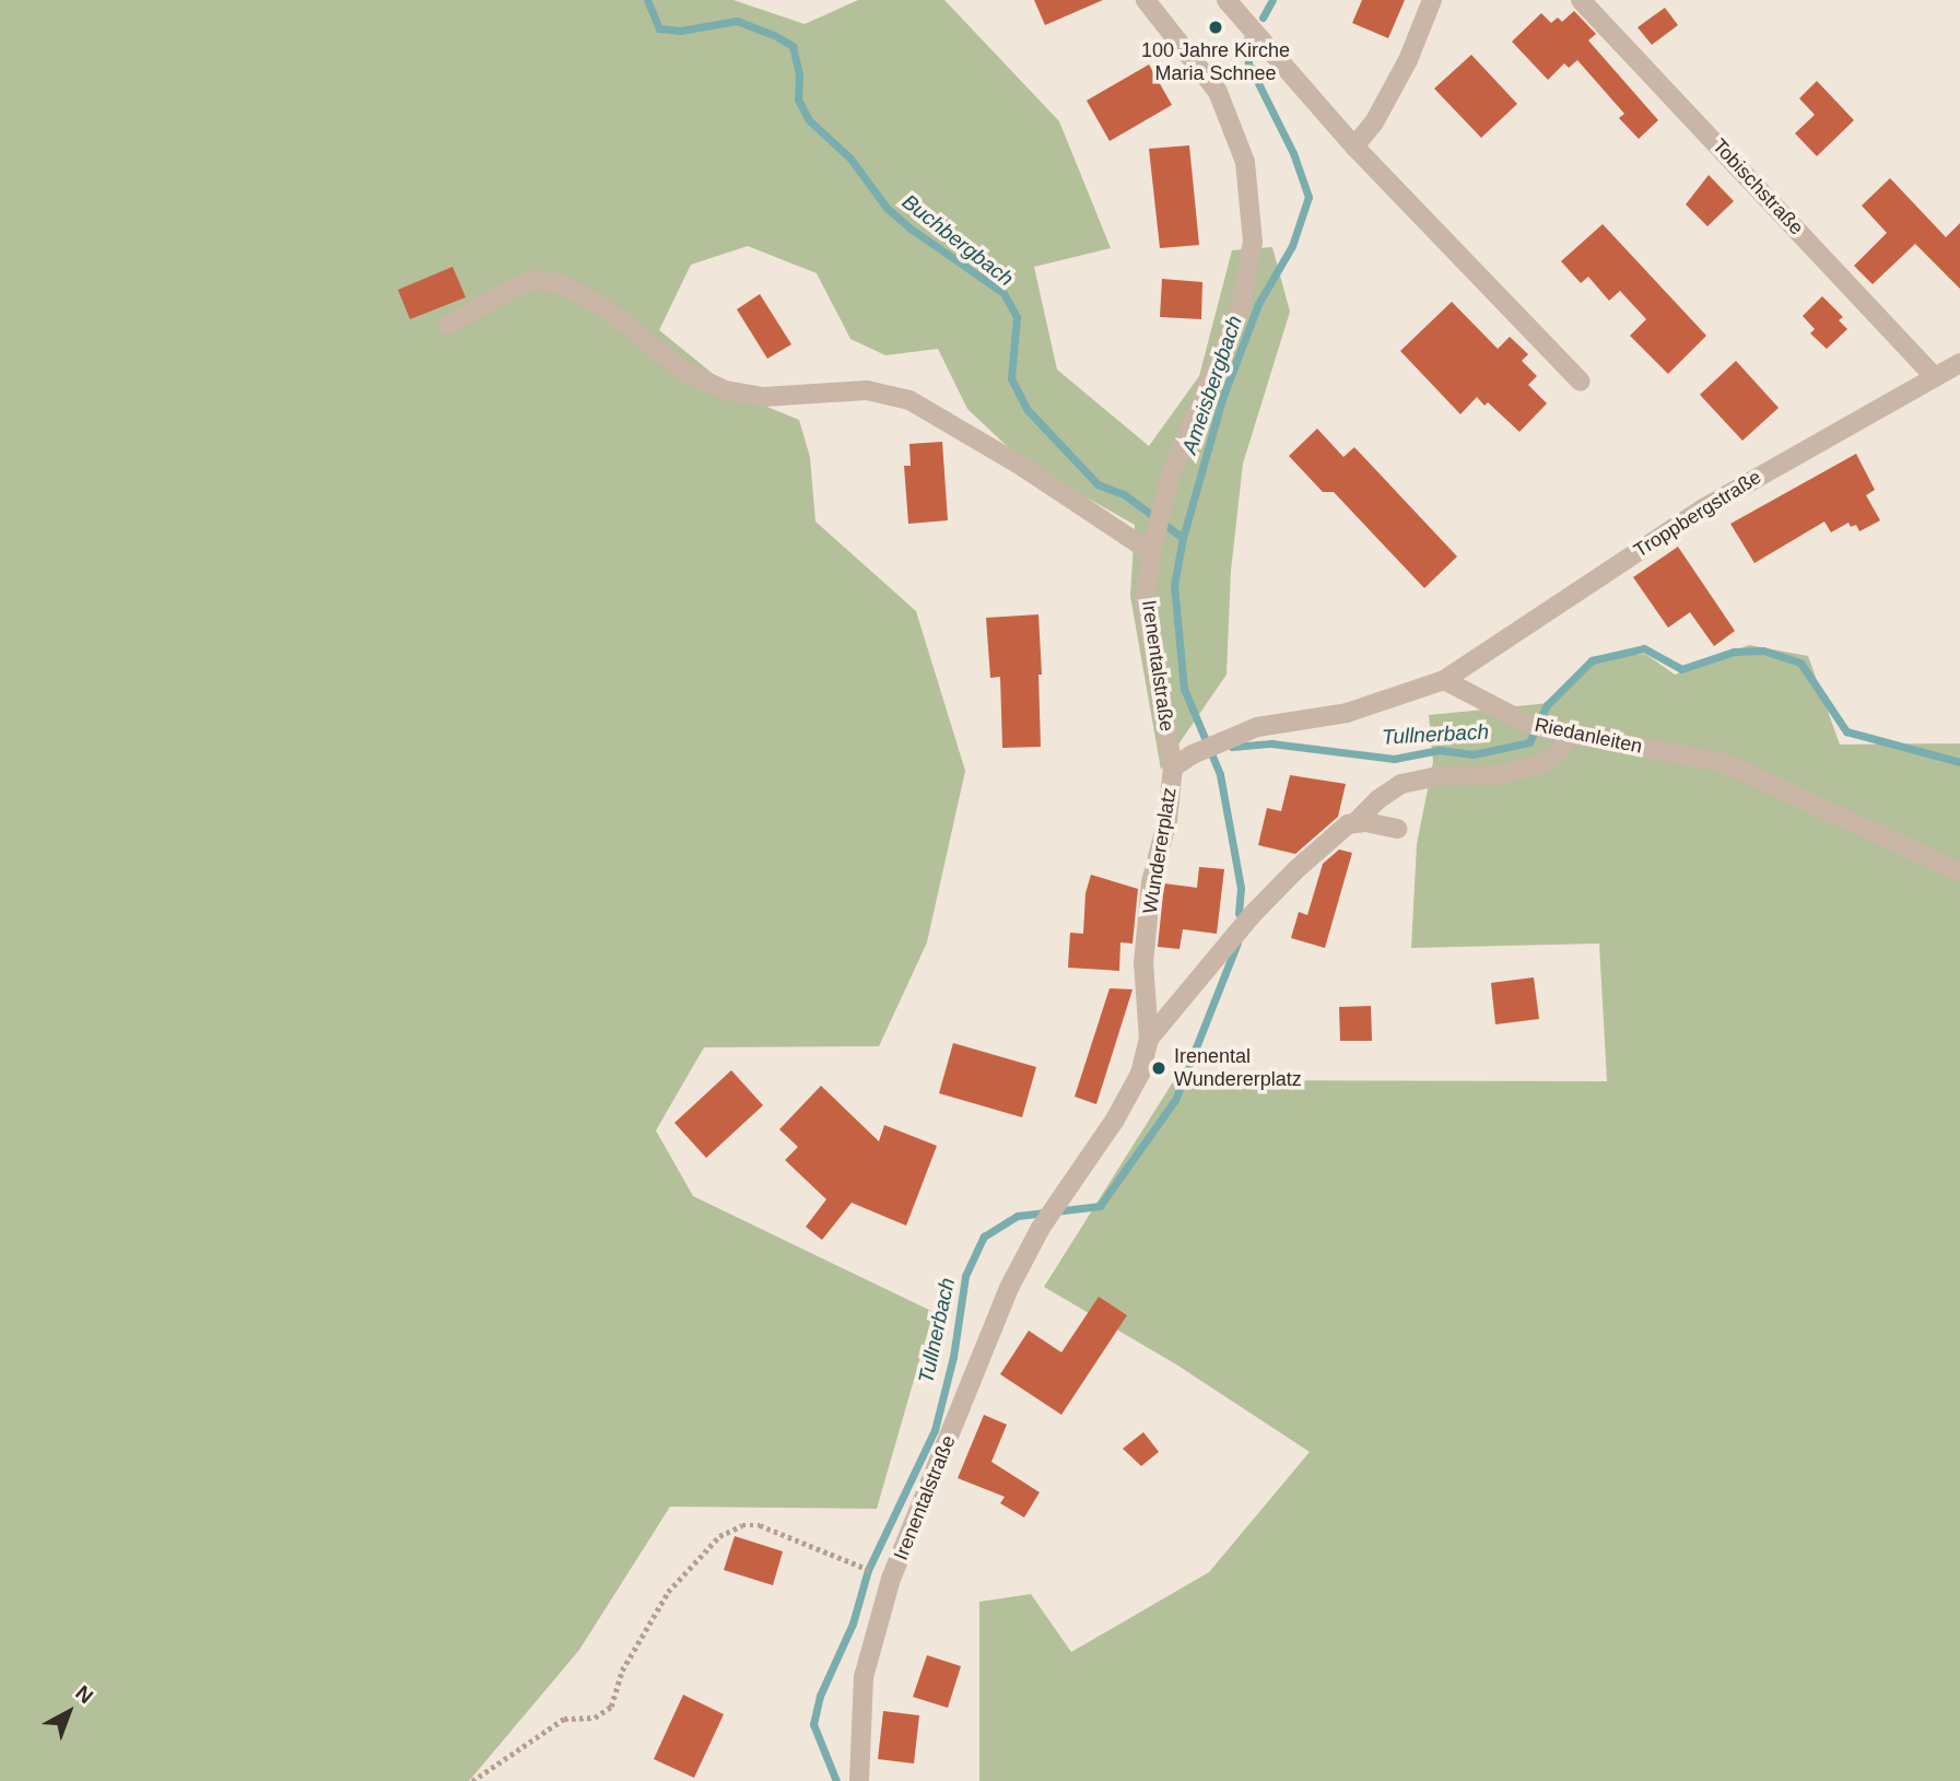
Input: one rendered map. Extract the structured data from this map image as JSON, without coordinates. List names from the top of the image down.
{
  "streets": {
    "street": [
      "Tobischstraße",
      "Troppbergstraße",
      "Irenentalstraße",
      "Riedanleiten",
      "Wundererplatz"
    ]
  },
  "crossings": [
    ["Tobischstraße", "Troppbergstraße"],
    ["Troppbergstraße", "Riedanleiten"],
    ["Irenentalstraße", "Wundererplatz"]
  ],
  "water": ["Buchbergbach", "Ameisbergbach", "Tullnerbach"],
  "places": ["100 Jahre Kirche Maria Schnee", "Irenental Wundererplatz"],
  "north": "top right"
}
